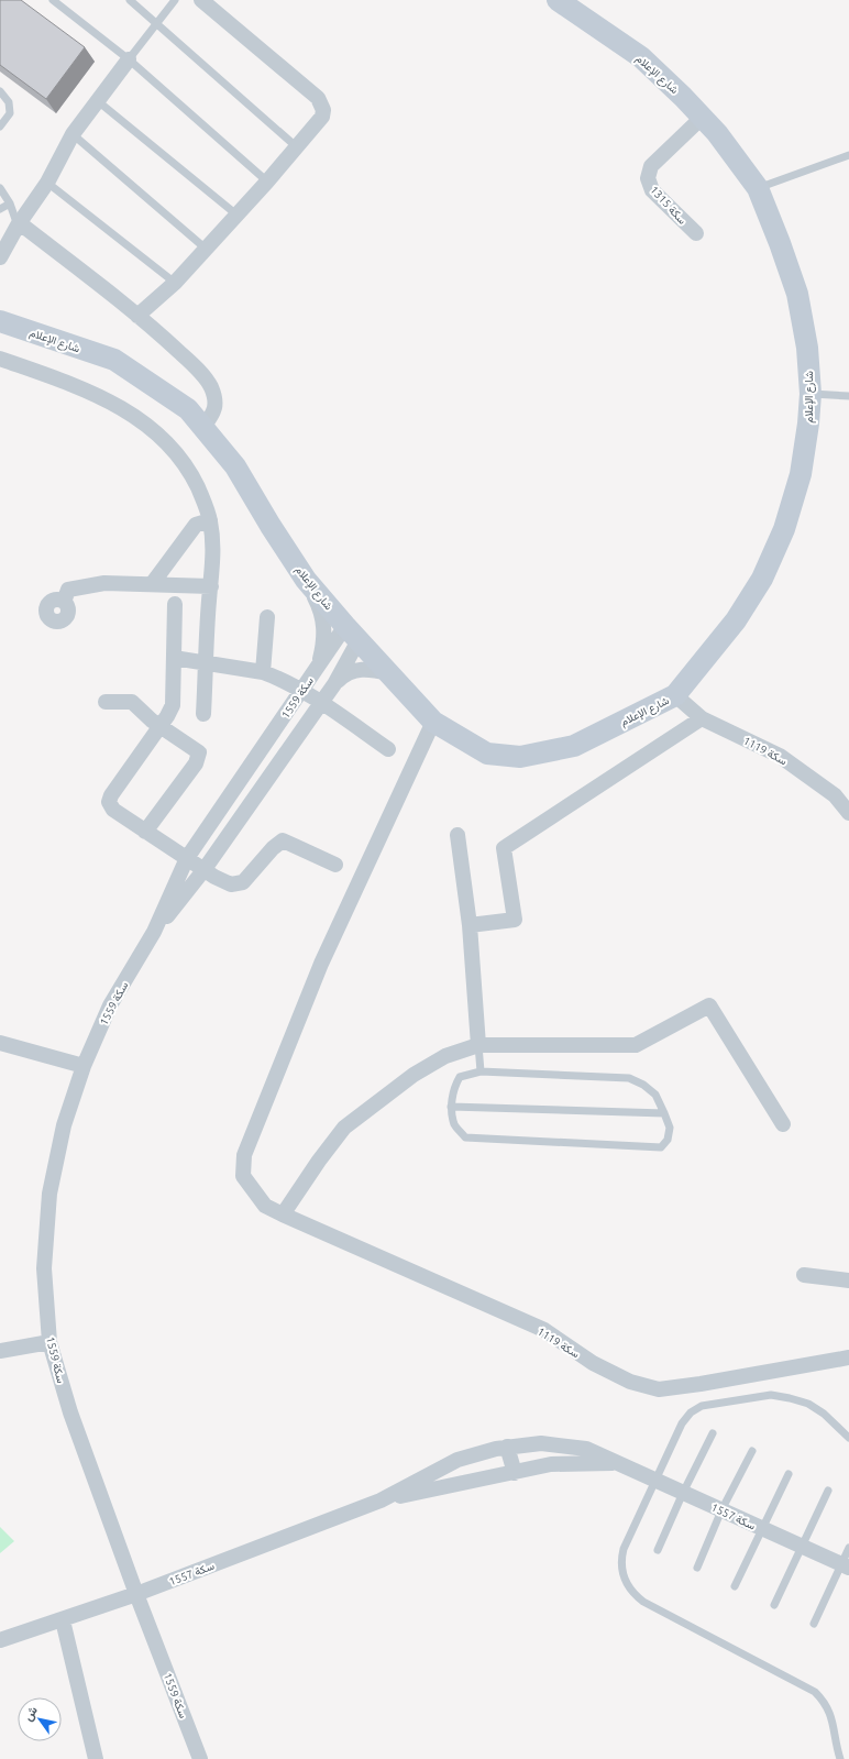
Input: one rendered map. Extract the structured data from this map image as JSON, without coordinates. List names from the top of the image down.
{
  "streets": {
    "main road": ["شارع الإعلام"],
    "street": [
      "سكة 1315",
      "سكة 1559",
      "سكة 1119",
      "سكة 1557"
    ]
  },
  "crossings": [
    ["شارع الإعلام", "سكة 1315"],
    ["شارع الإعلام", "سكة 1559"],
    ["شارع الإعلام", "سكة 1119"],
    ["سكة 1559", "سكة 1557"]
  ],
  "north": "top left"
}
